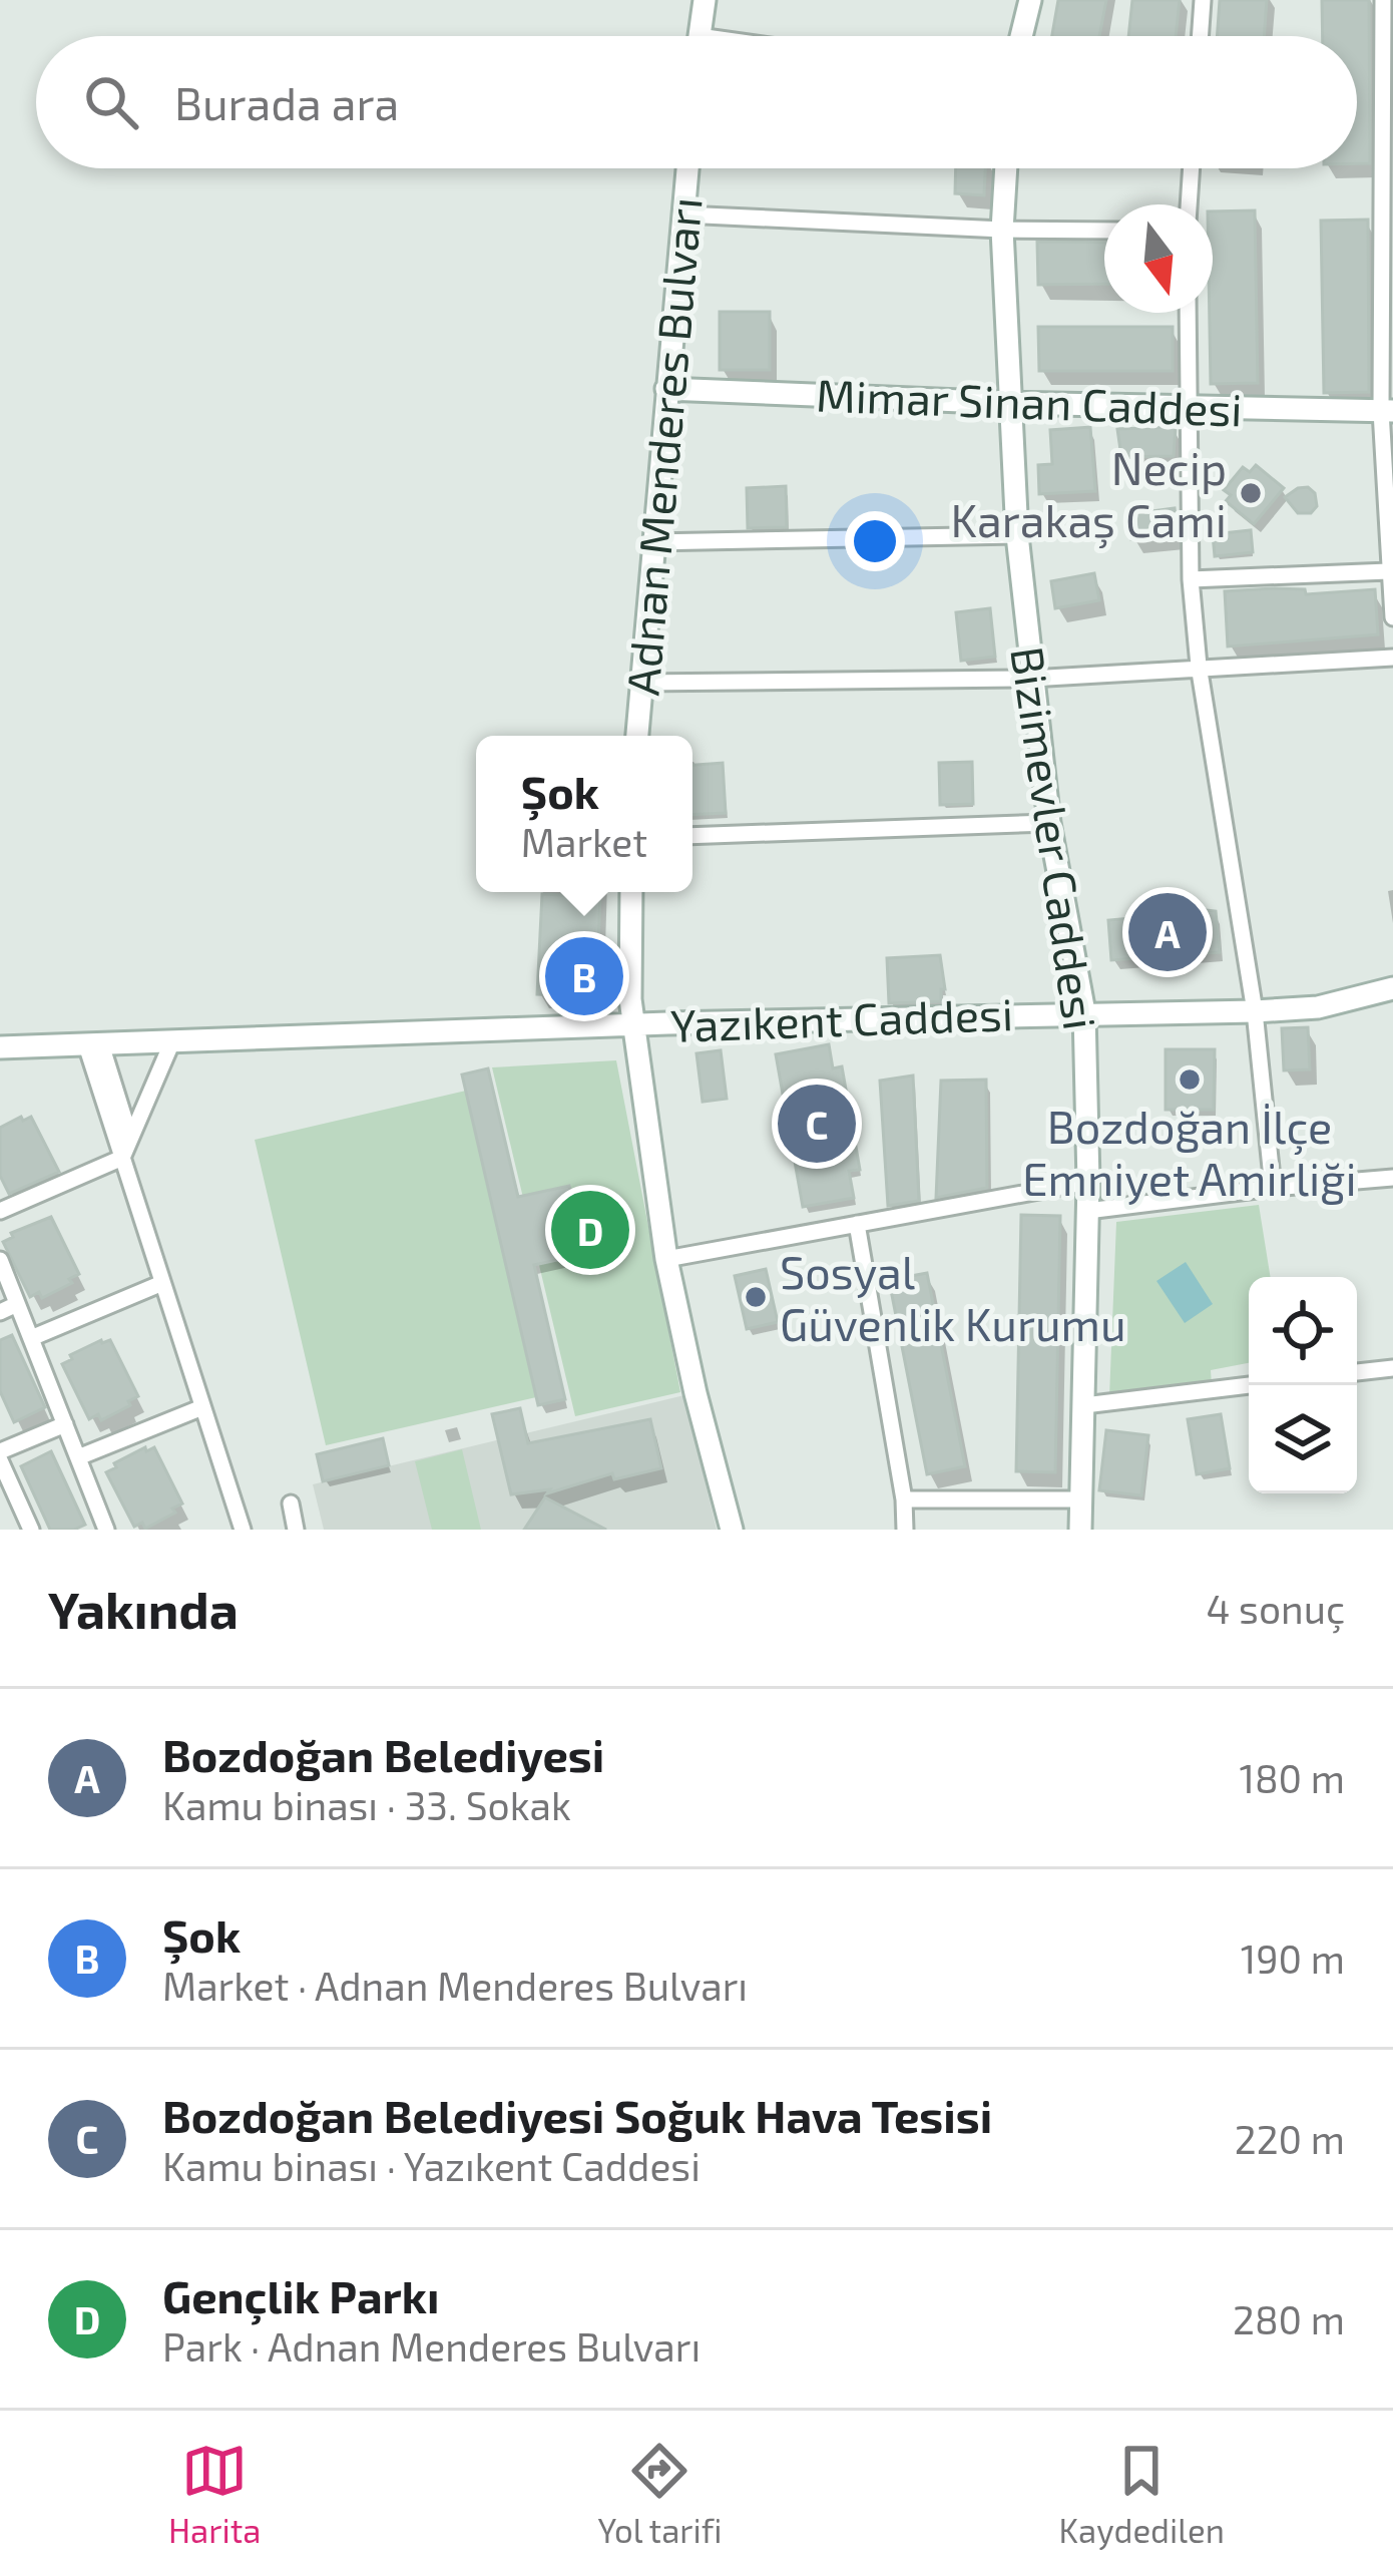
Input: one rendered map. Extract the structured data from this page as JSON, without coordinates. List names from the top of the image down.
{
  "streets": {
    "street": [
      "Mimar Sinan Caddesi",
      "Adnan Menderes Bulvarı",
      "Bizimevler Caddesi",
      "Yazıkent Caddesi"
    ]
  },
  "crossings": [
    ["Mimar Sinan Caddesi", "Adnan Menderes Bulvarı"],
    ["Mimar Sinan Caddesi", "Bizimevler Caddesi"],
    ["Bizimevler Caddesi", "Yazıkent Caddesi"]
  ],
  "places": ["Necip Karakaş Cami", "Bozdoğan İlçe Emniyet Amirliği", "Sosyal Güvenlik Kurumu"],
  "north": "bottom",
  "page": {
    "search": "Burada ara",
    "popup": ["Şok", "Market"],
    "pins": [
      "A",
      "B",
      "C",
      "D"
    ],
    "heading": ["Yakında", "4 sonuç"],
    "list": [
      {
        "mark": "A",
        "name": "Bozdoğan Belediyesi",
        "note": "Kamu binası · 33. Sokak",
        "value": "180 m"
      },
      {
        "mark": "B",
        "name": "Şok",
        "note": "Market · Adnan Menderes Bulvarı",
        "value": "190 m"
      },
      {
        "mark": "C",
        "name": "Bozdoğan Belediyesi Soğuk Hava Tesisi",
        "note": "Kamu binası · Yazıkent Caddesi",
        "value": "220 m"
      },
      {
        "mark": "D",
        "name": "Gençlik Parkı",
        "note": "Park · Adnan Menderes Bulvarı",
        "value": "280 m"
      }
    ],
    "nav": ["Harita", "Yol tarifi", "Kaydedilen"]
  }
}
